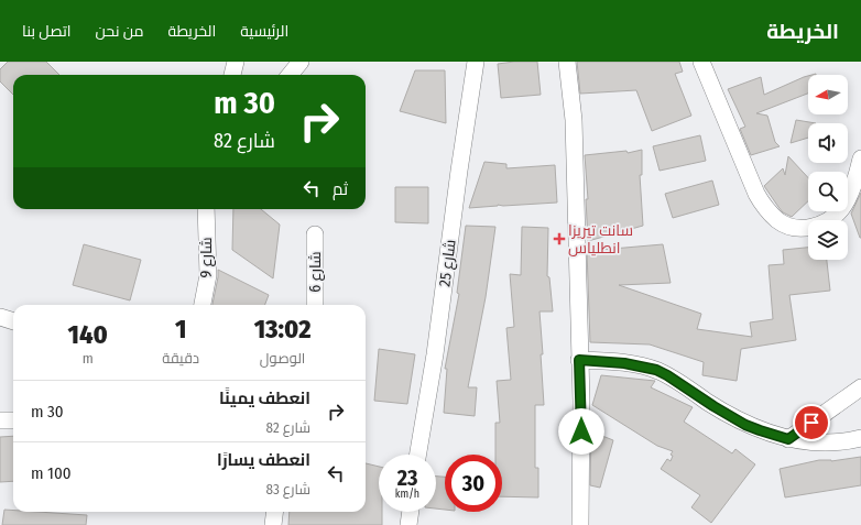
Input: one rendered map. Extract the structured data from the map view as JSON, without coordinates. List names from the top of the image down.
{
  "streets": {
    "street": ["شارع 9", "شارع 25", "شارع 6"]
  },
  "places": {
    "health": ["سانت تيريزا انطلياس"]
  },
  "north": "left",
  "page": {
    "header": "الخريطة",
    "nav": [
      "الرئيسية",
      "الخريطة",
      "من نحن",
      "اتصل بنا"
    ],
    "turn": ["30 m", "شارع 82"],
    "then": "ثم",
    "eta": [
      "13:02",
      "الوصول",
      "1",
      "دقيقة",
      "140",
      "m"
    ],
    "list": [
      {
        "name": "انعطف يمينًا",
        "note": "شارع 82",
        "value": "30 m"
      },
      {
        "name": "انعطف يسارًا",
        "note": "شارع 83",
        "value": "100 m"
      }
    ],
    "speed": "23 km/h",
    "limit": "30"
  }
}
